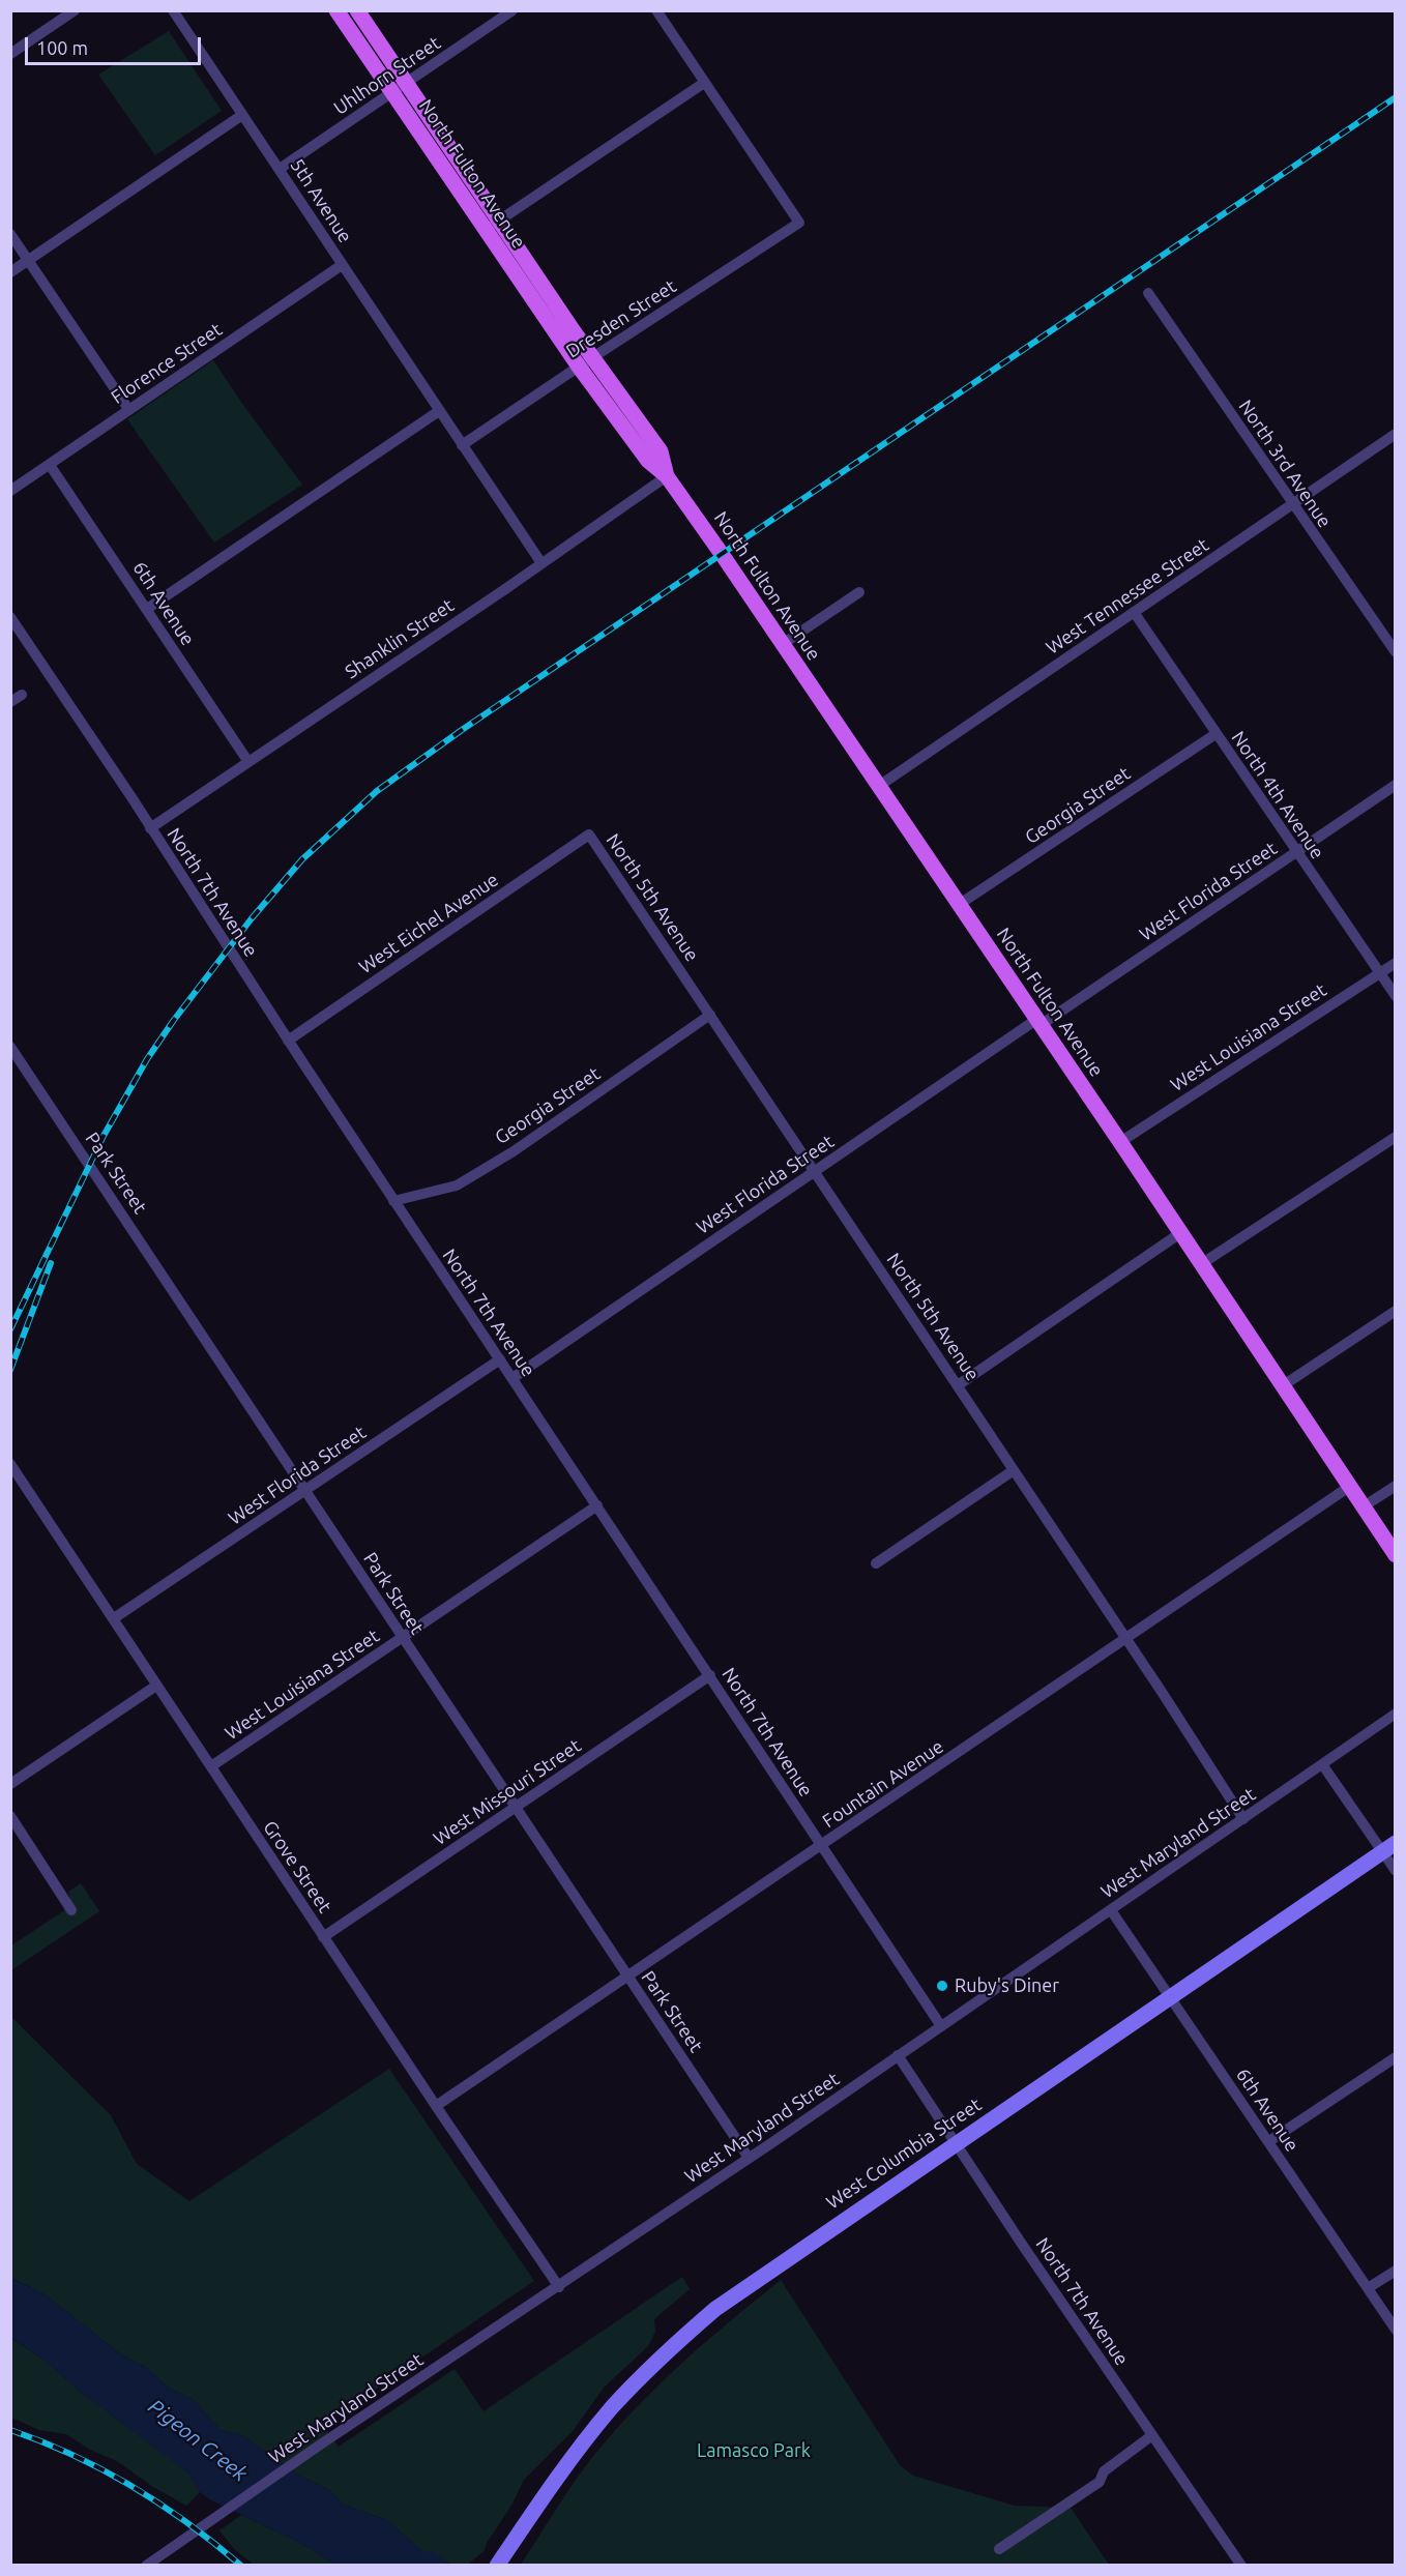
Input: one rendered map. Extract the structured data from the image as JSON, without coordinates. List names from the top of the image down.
{
  "streets": {
    "main road": ["North Fulton Avenue", "West Columbia Street"],
    "street": [
      "Uhlhorn Street",
      "5th Avenue",
      "Dresden Street",
      "Florence Street",
      "North 3rd Avenue",
      "West Tennessee Street",
      "6th Avenue",
      "Shanklin Street",
      "North 4th Avenue",
      "Georgia Street",
      "West Florida Street",
      "North 7th Avenue",
      "North 5th Avenue",
      "West Eichel Avenue",
      "West Louisiana Street",
      "Park Street",
      "Fountain Avenue",
      "West Missouri Street",
      "West Maryland Street",
      "Grove Street"
    ]
  },
  "crossings": [
    ["Uhlhorn Street", "North Fulton Avenue"],
    ["Uhlhorn Street", "5th Avenue"],
    ["North Fulton Avenue", "Dresden Street"],
    ["North Fulton Avenue", "West Tennessee Street"],
    ["North Fulton Avenue", "Shanklin Street"],
    ["North Fulton Avenue", "Georgia Street"],
    ["North Fulton Avenue", "West Florida Street"],
    ["North Fulton Avenue", "West Louisiana Street"],
    ["North Fulton Avenue", "Fountain Avenue"],
    ["5th Avenue", "Florence Street"],
    ["Florence Street", "6th Avenue"],
    ["North 3rd Avenue", "West Tennessee Street"],
    ["West Tennessee Street", "North 4th Avenue"],
    ["6th Avenue", "Shanklin Street"],
    ["6th Avenue", "West Maryland Street"],
    ["6th Avenue", "West Columbia Street"],
    ["Shanklin Street", "North 7th Avenue"],
    ["North 4th Avenue", "Georgia Street"],
    ["North 4th Avenue", "West Florida Street"],
    ["North 4th Avenue", "West Louisiana Street"],
    ["Georgia Street", "North 7th Avenue"],
    ["Georgia Street", "North 5th Avenue"],
    ["West Florida Street", "North 7th Avenue"],
    ["West Florida Street", "North 5th Avenue"],
    ["West Florida Street", "Park Street"],
    ["West Florida Street", "Grove Street"],
    ["North 7th Avenue", "West Eichel Avenue"],
    ["North 7th Avenue", "West Louisiana Street"],
    ["North 7th Avenue", "Fountain Avenue"],
    ["North 7th Avenue", "West Missouri Street"],
    ["North 7th Avenue", "West Maryland Street"],
    ["North 7th Avenue", "West Columbia Street"],
    ["North 5th Avenue", "West Eichel Avenue"],
    ["North 5th Avenue", "Fountain Avenue"],
    ["North 5th Avenue", "West Maryland Street"],
    ["West Louisiana Street", "Park Street"],
    ["West Louisiana Street", "Grove Street"],
    ["Park Street", "Fountain Avenue"],
    ["Park Street", "West Missouri Street"],
    ["Park Street", "West Maryland Street"],
    ["Fountain Avenue", "Grove Street"],
    ["West Missouri Street", "Grove Street"],
    ["West Maryland Street", "Grove Street"]
  ],
  "water": ["Pigeon Creek"],
  "parks": ["Lamasco Park"],
  "places": ["Ruby's Diner"],
  "scale_bar": "100 m"
}
